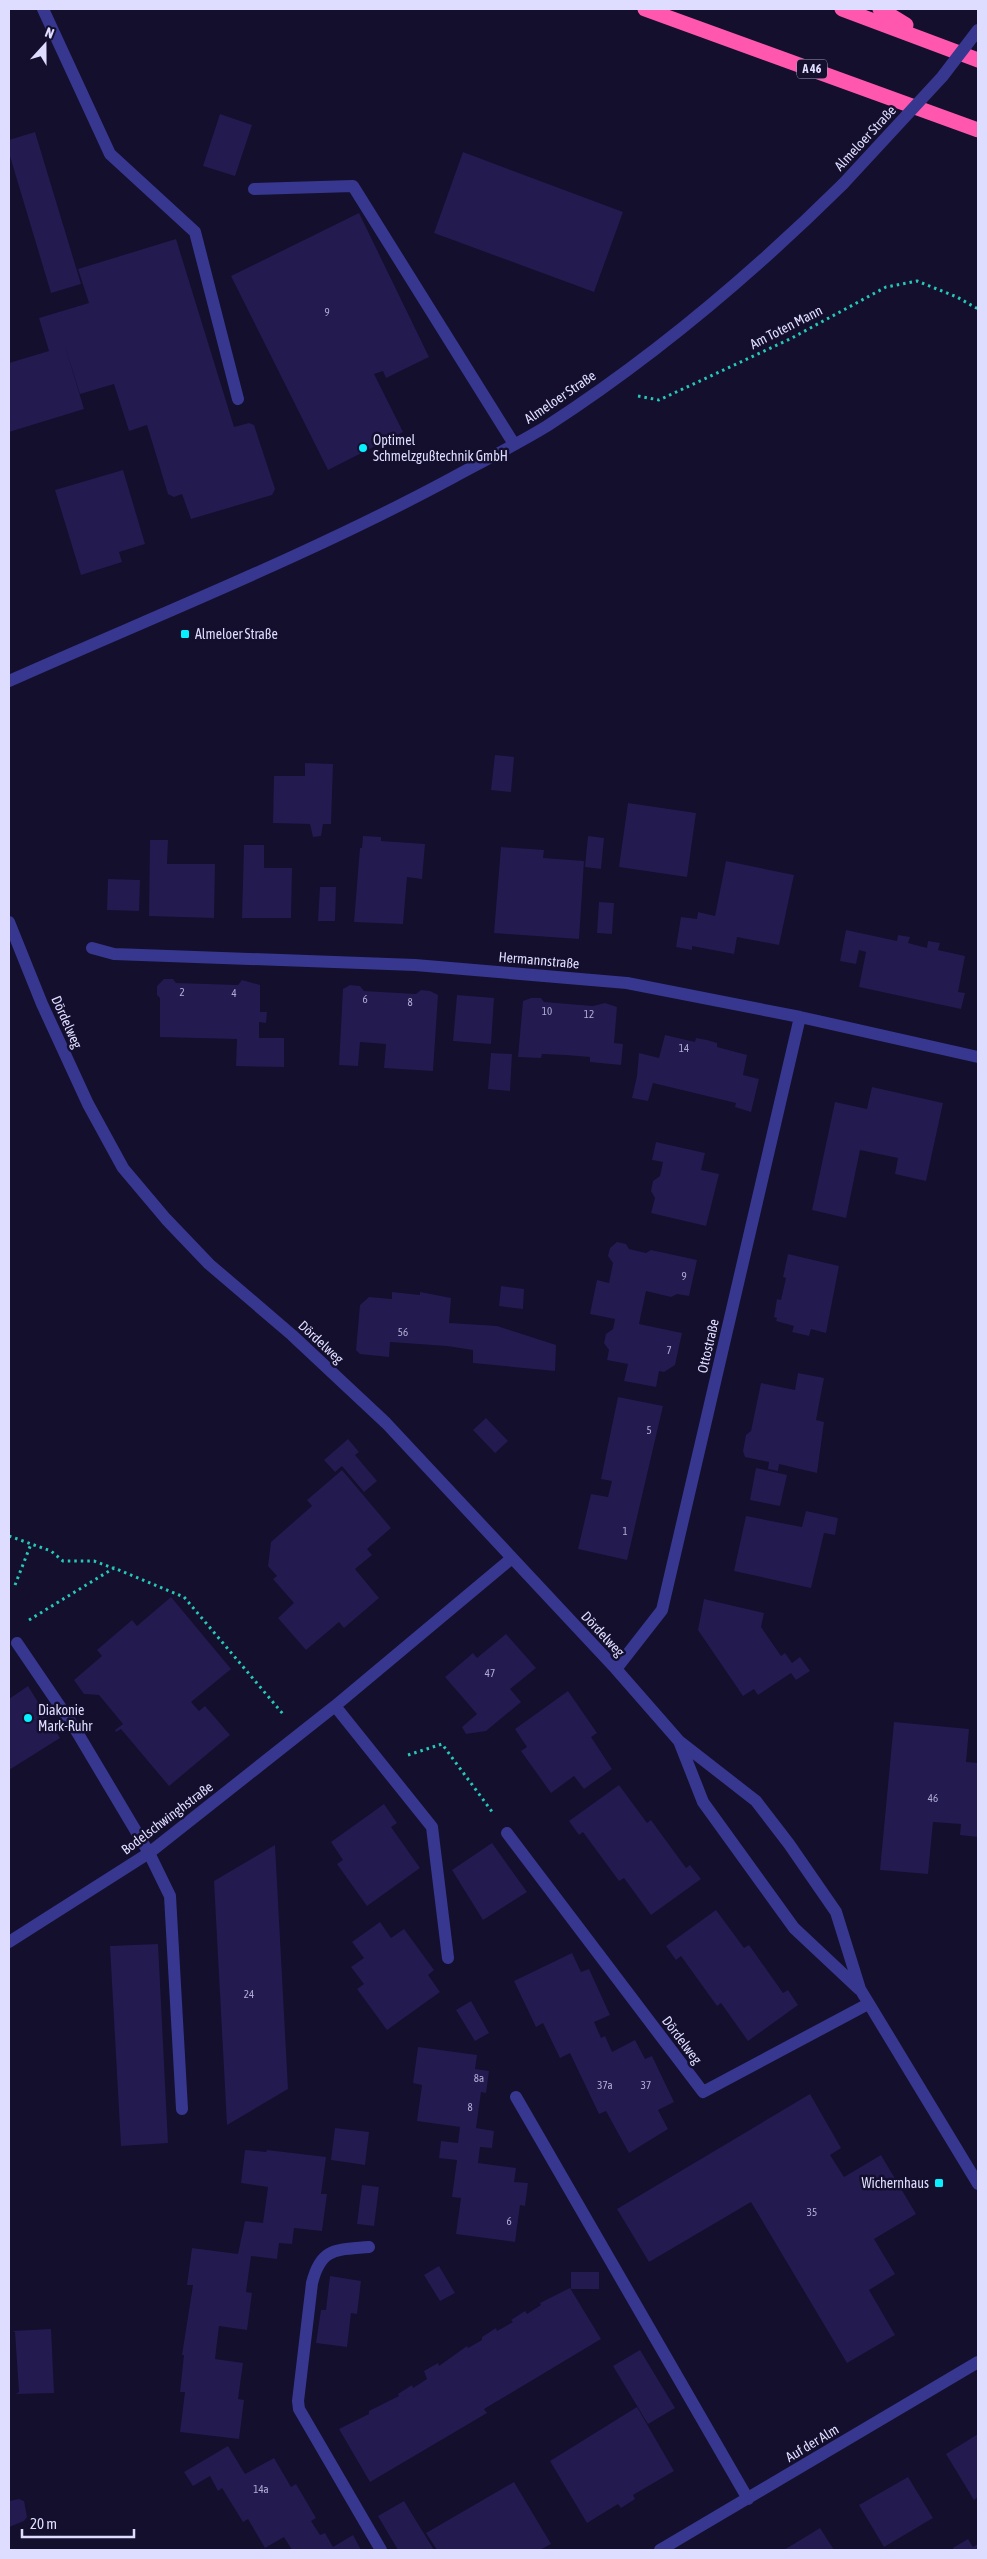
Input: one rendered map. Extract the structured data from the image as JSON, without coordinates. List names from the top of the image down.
{
  "streets": {
    "highway": ["A 46"],
    "street": [
      "Almeloer Straße",
      "Hermannstraße",
      "Dördelweg",
      "Ottostraße",
      "Bodelschwinghstraße",
      "Auf der Alm"
    ],
    "path": ["Am Toten Mann"]
  },
  "crossings": [
    ["Almeloer Straße", "Am Toten Mann"],
    ["Hermannstraße", "Ottostraße"],
    ["Dördelweg", "Ottostraße"],
    ["Dördelweg", "Bodelschwinghstraße"]
  ],
  "places": {
    "other": ["Optimel Schmelzgußtechnik GmbH", "Diakonie Mark-Ruhr"],
    "transit": ["Almeloer Straße", "Wichernhaus"]
  },
  "house_numbers": [
    "9",
    "2",
    "4",
    "6",
    "8",
    "10",
    "12",
    "14",
    "9",
    "56",
    "7",
    "5",
    "1",
    "47",
    "46",
    "24",
    "8a",
    "37a",
    "37",
    "8",
    "35",
    "6",
    "14a"
  ],
  "scale_bar": "20 m",
  "north": "top"
}
